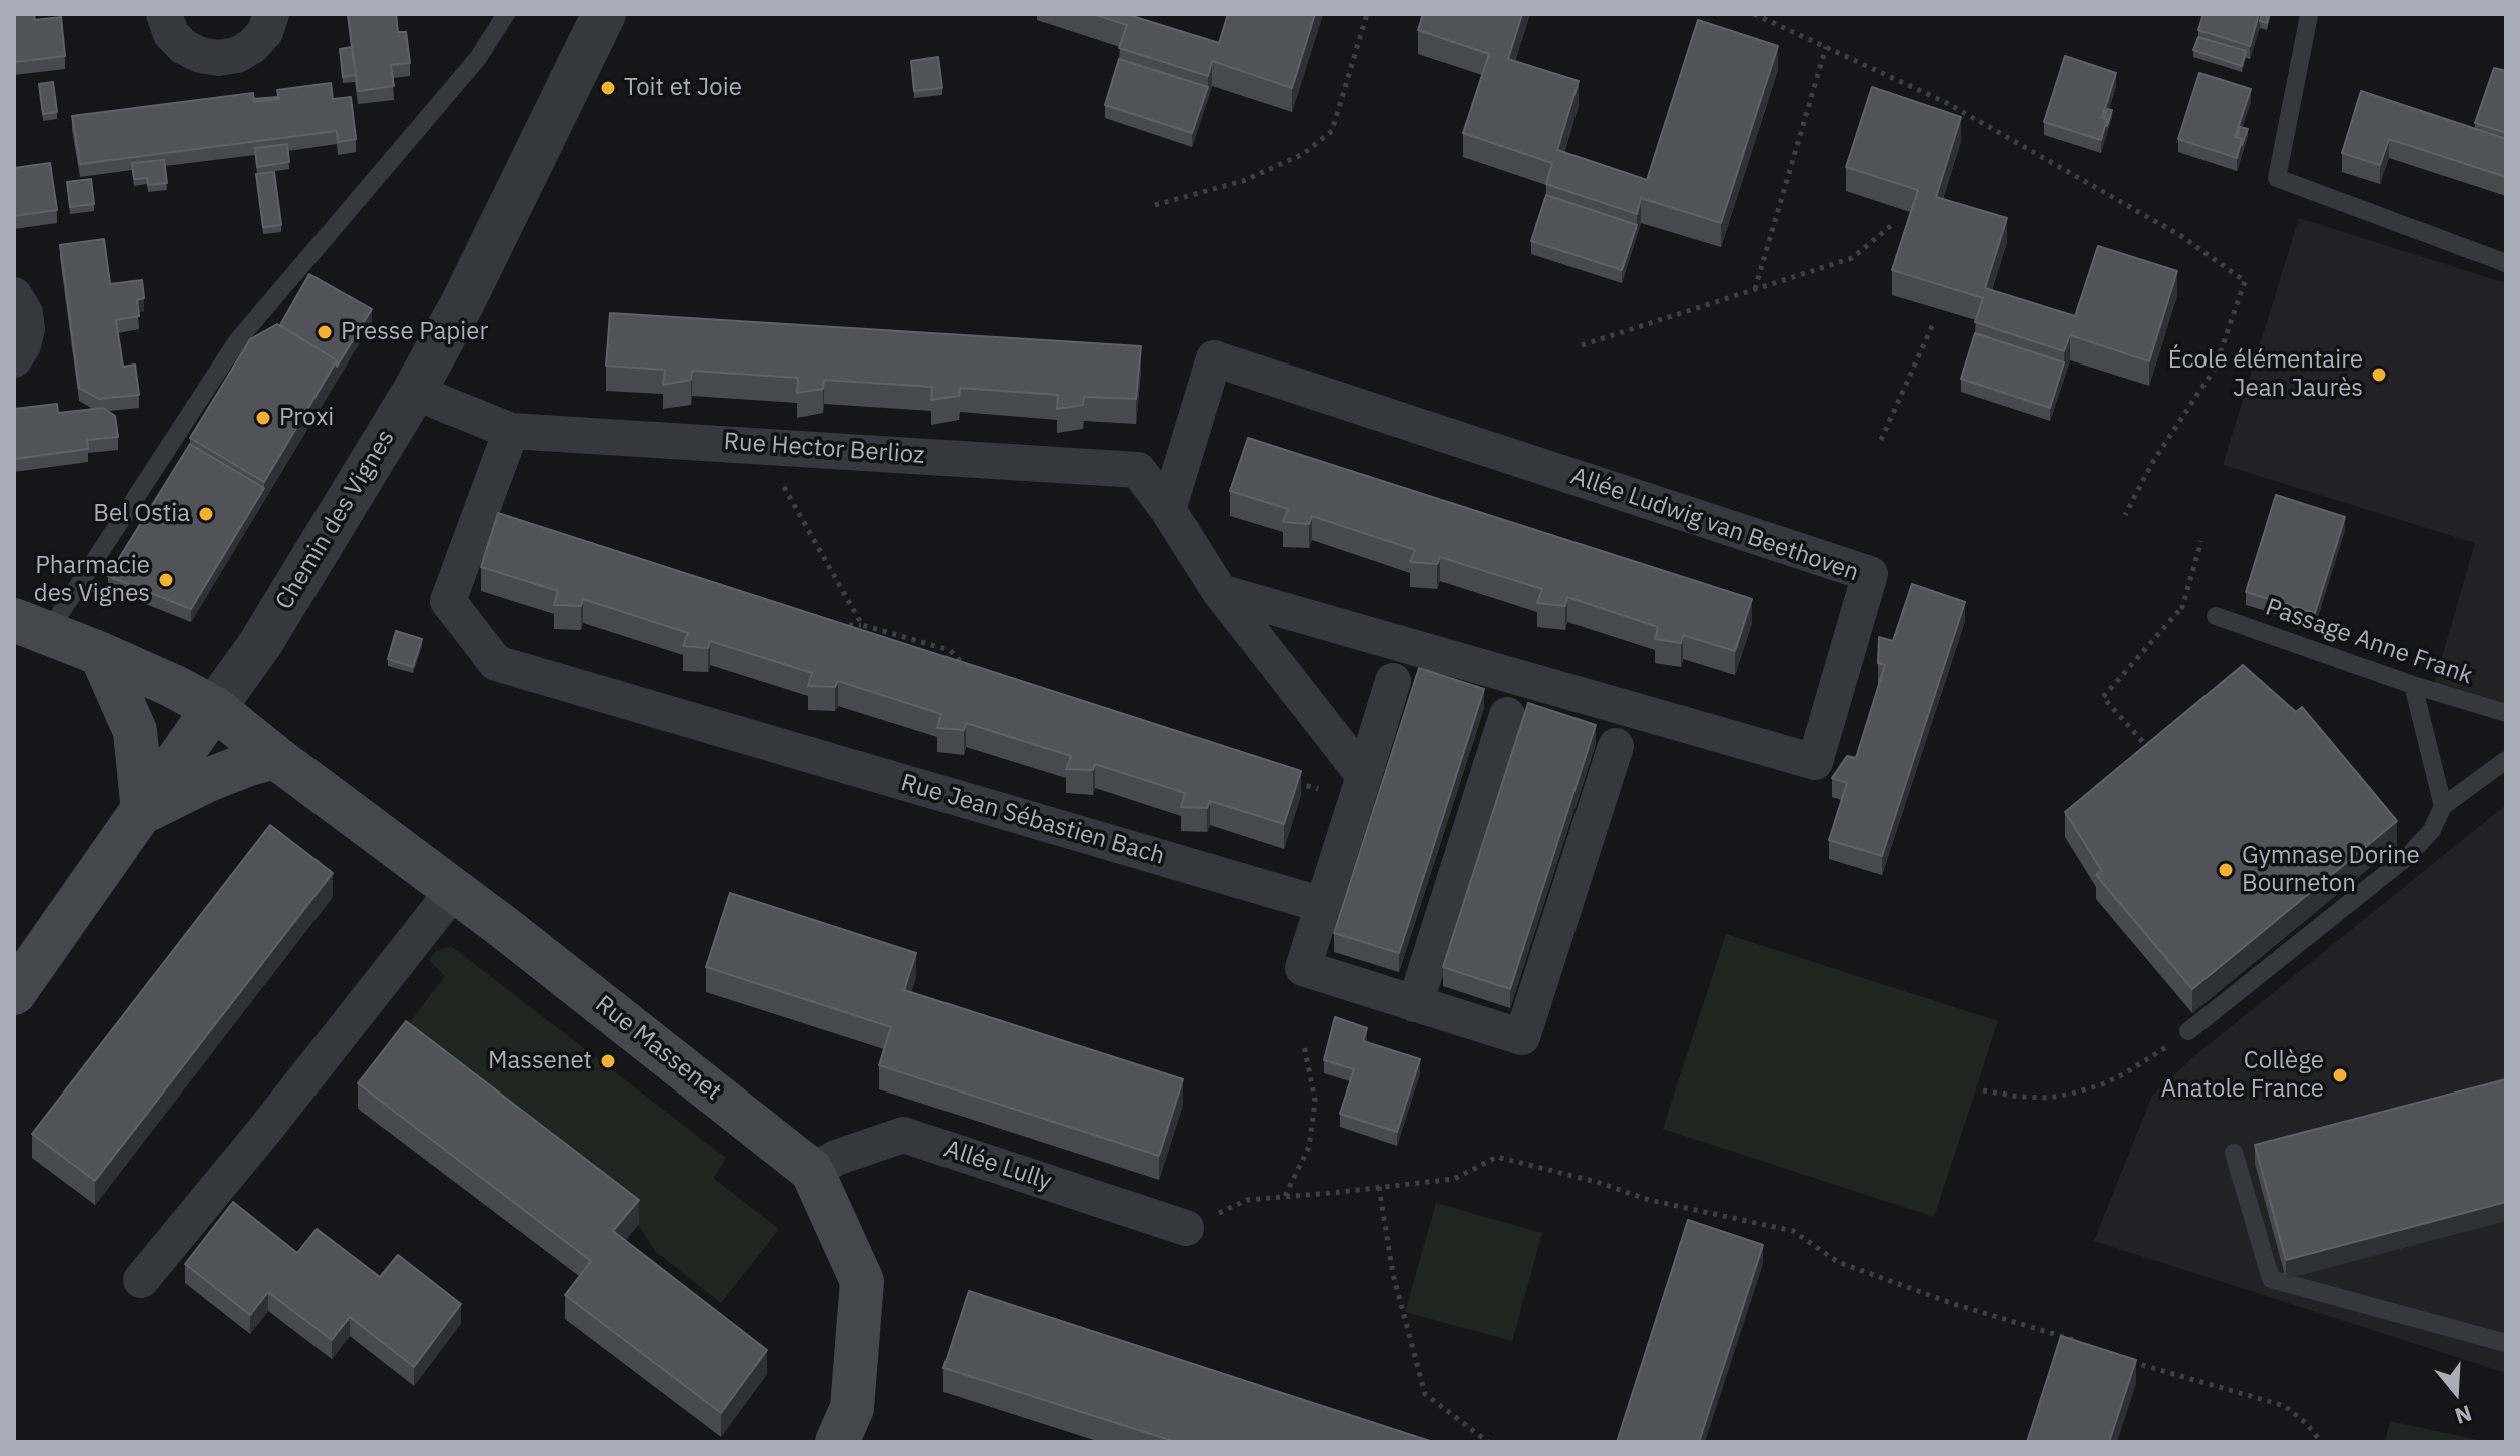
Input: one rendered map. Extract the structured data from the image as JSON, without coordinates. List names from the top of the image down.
{
  "streets": {
    "main road": ["Chemin des Vignes", "Rue Massenet"],
    "street": [
      "Rue Hector Berlioz",
      "Allée Ludwig van Beethoven",
      "Rue Jean Sébastien Bach",
      "Allée Lully"
    ],
    "lane": ["Passage Anne Frank"]
  },
  "crossings": [
    ["Rue Hector Berlioz", "Chemin des Vignes"],
    ["Rue Hector Berlioz", "Allée Ludwig van Beethoven"],
    ["Rue Hector Berlioz", "Rue Jean Sébastien Bach"],
    ["Chemin des Vignes", "Rue Massenet"],
    ["Rue Massenet", "Allée Lully"]
  ],
  "places": [
    "Toit et Joie",
    "Presse Papier",
    "École élémentaire Jean Jaurès",
    "Proxi",
    "Bel Ostia",
    "Pharmacie des Vignes",
    "Gymnase Dorine Bourneton",
    "Massenet",
    "Collège Anatole France"
  ],
  "north": "bottom"
}
